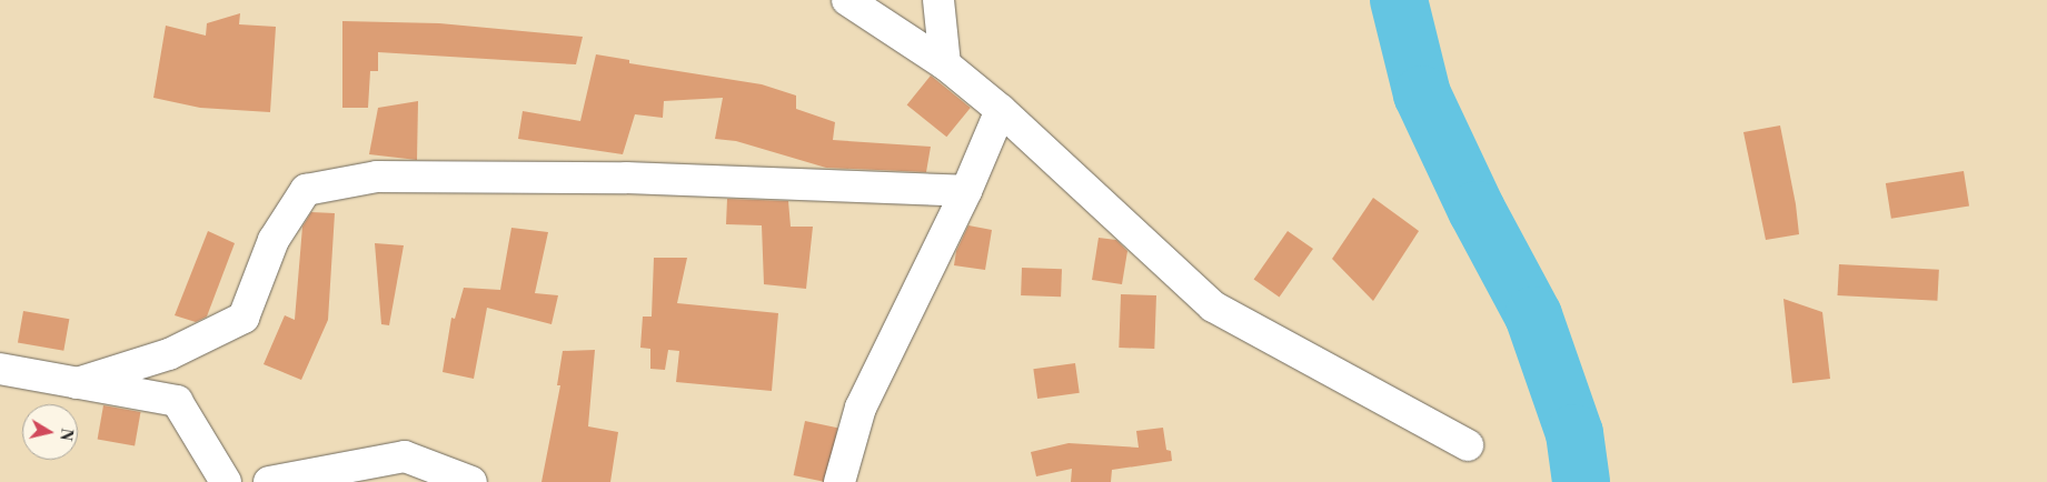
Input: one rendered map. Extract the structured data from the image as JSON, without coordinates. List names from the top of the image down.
{
  "north": "right"
}
